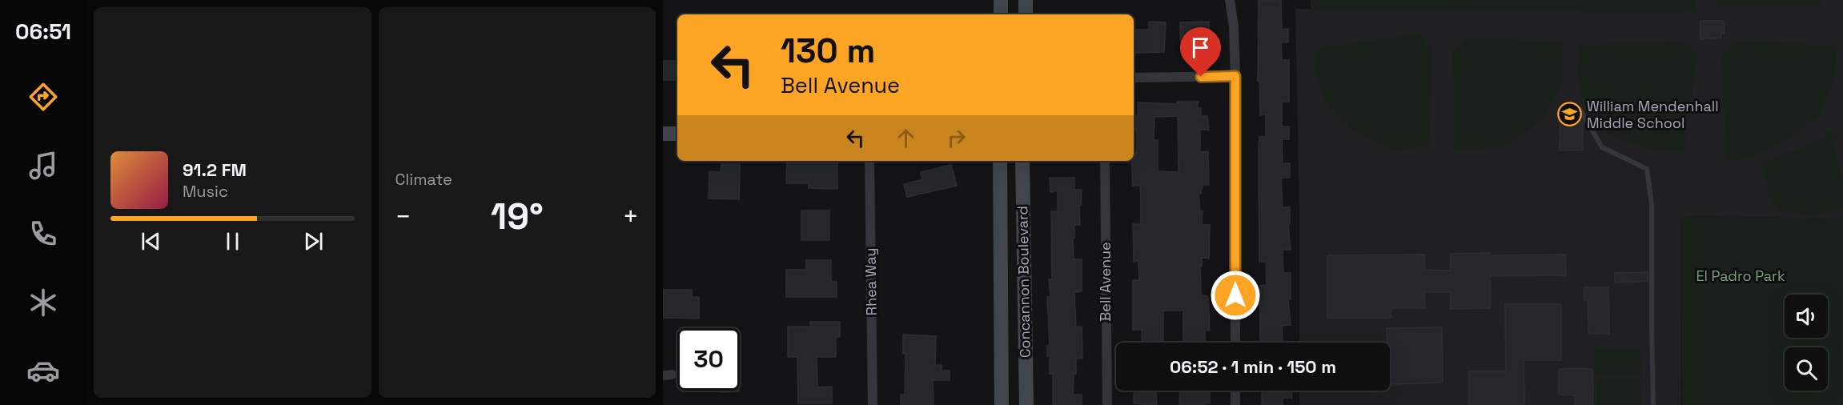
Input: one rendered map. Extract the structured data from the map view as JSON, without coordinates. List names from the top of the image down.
{
  "streets": {
    "main road": ["Concannon Boulevard"],
    "street": ["Rhea Way", "Bell Avenue"]
  },
  "parks": ["El Padro Park"],
  "places": {
    "school or university": ["William Mendenhall Middle School"]
  },
  "page": {
    "tabs": "06:51",
    "tile": "Climate",
    "turn": ["130 m", "Bell Avenue"],
    "song": ["91.2 FM", "Music"],
    "heat": ["−", "19°", "+"],
    "limit": "30",
    "trip": "06:52 · 1 min · 150 m"
  }
}
